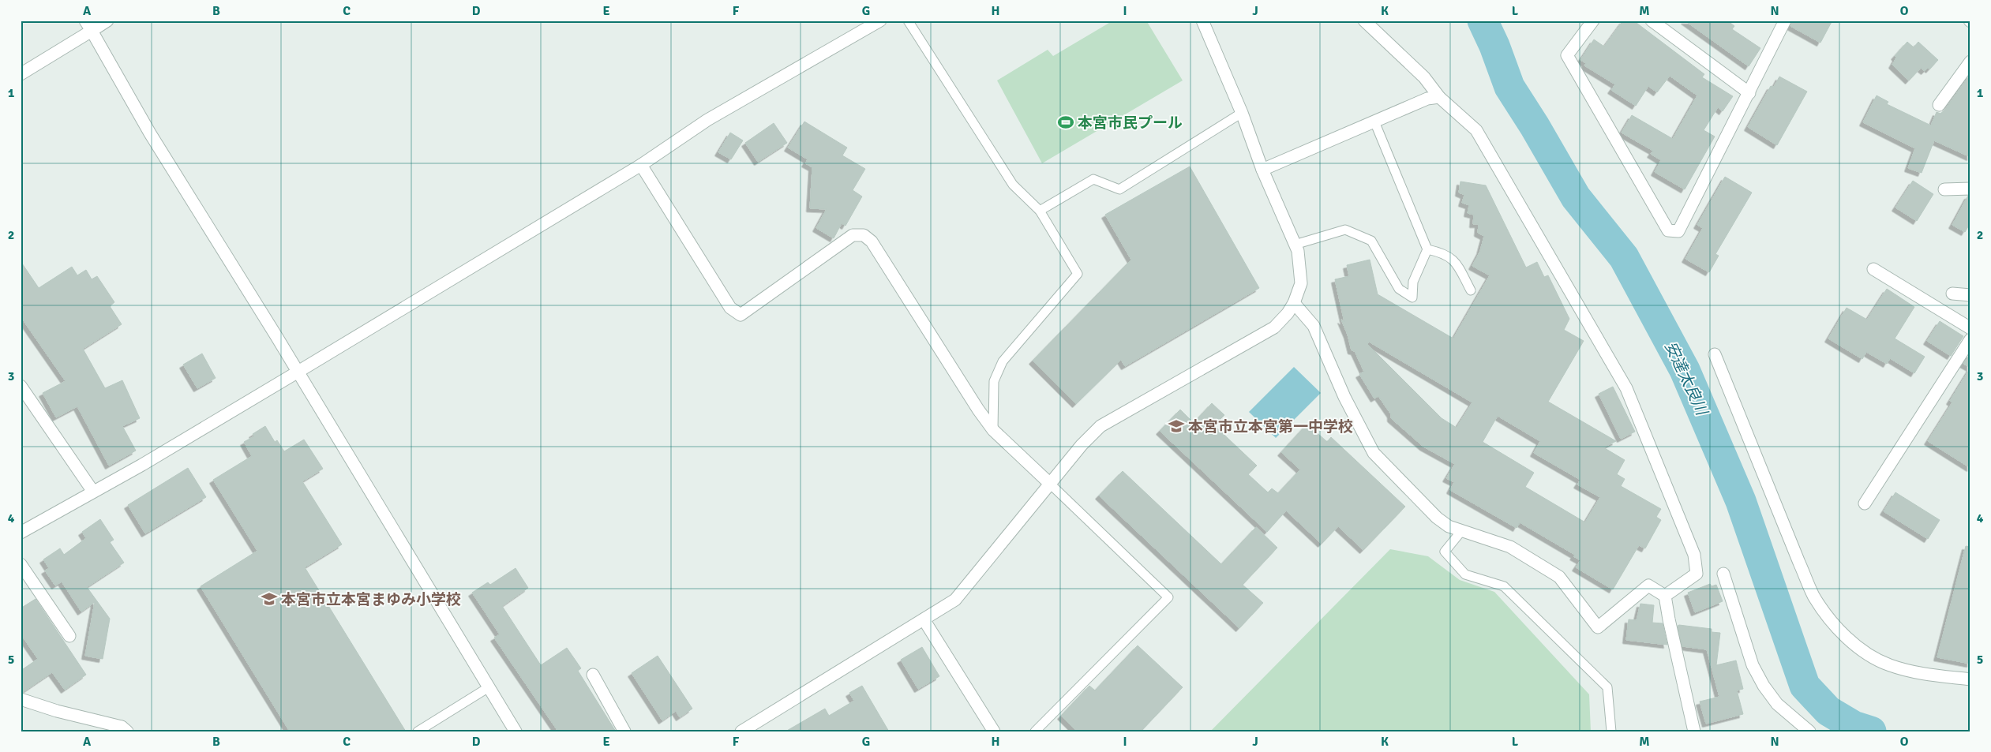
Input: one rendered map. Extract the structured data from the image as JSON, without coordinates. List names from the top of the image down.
{
  "water": ["安達太良川"],
  "places": {
    "sports": ["本宮市民プール"],
    "school or university": ["本宮市立本宮第一中学校", "本宮市立本宮まゆみ小学校"]
  },
  "grid": {
    "columns": [
      "A",
      "B",
      "C",
      "D",
      "E",
      "F",
      "G",
      "H",
      "I",
      "J",
      "K",
      "L",
      "M",
      "N",
      "O"
    ],
    "rows": [
      "1",
      "2",
      "3",
      "4",
      "5"
    ]
  }
}
